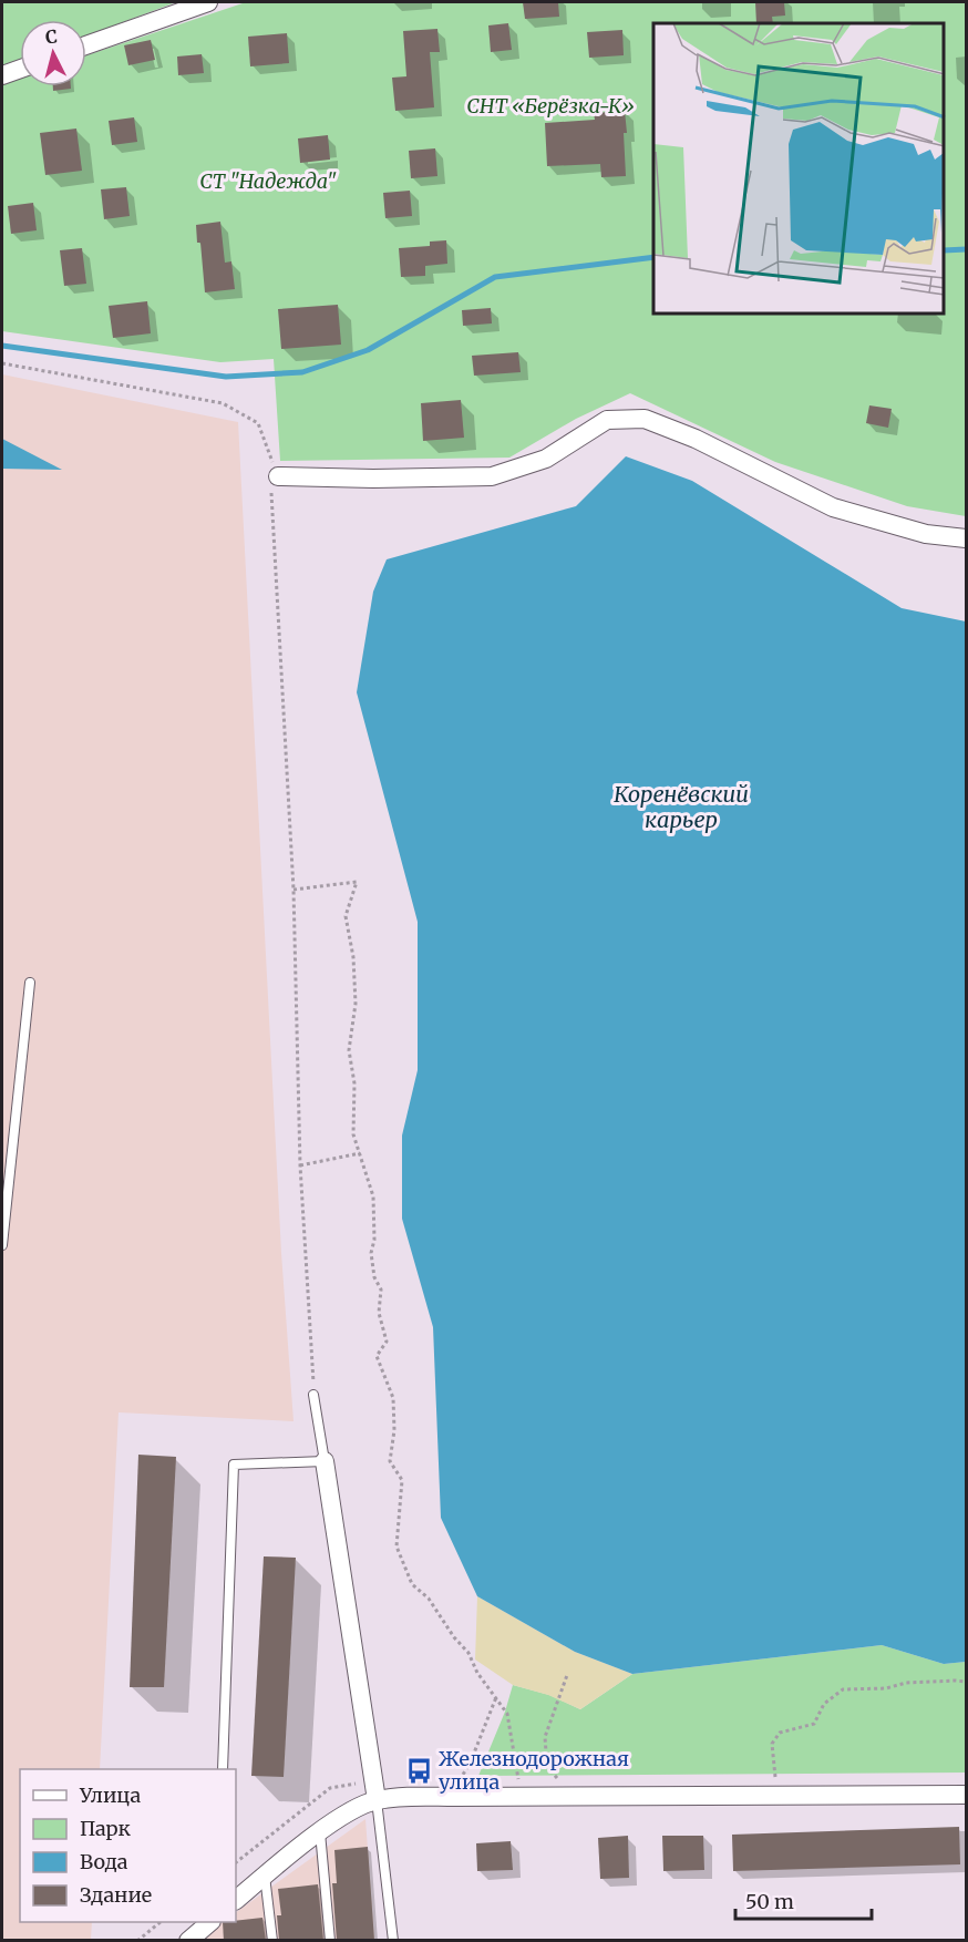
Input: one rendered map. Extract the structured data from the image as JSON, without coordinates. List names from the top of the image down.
{
  "water": ["Коренёвский карьер"],
  "parks": ["СНТ «Берёзка-К»", "СТ \"Надежда\""],
  "places": {
    "bus stop": ["Железнодорожная улица"]
  },
  "legend": [
    "Улица",
    "Парк",
    "Вода",
    "Здание"
  ],
  "scale_bar": "50 m",
  "north": "top"
}
